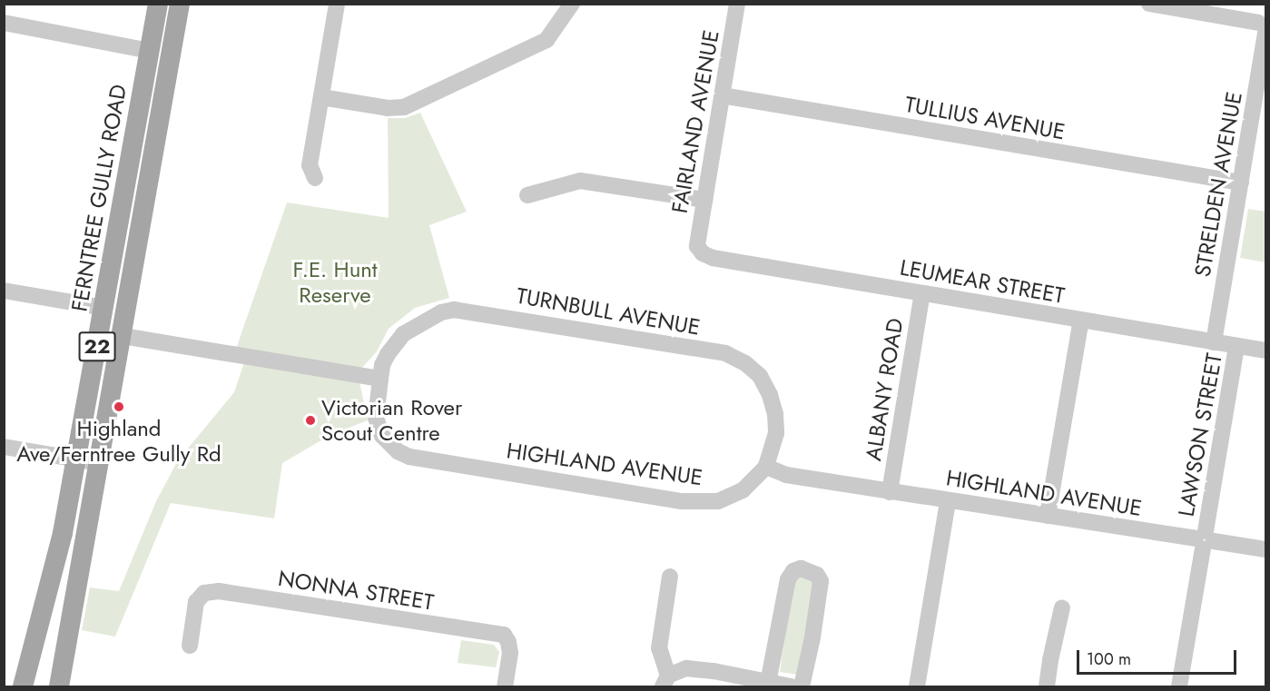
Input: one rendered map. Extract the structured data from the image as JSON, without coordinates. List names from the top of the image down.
{
  "streets": {
    "main road": ["FERNTREE GULLY ROAD", "22"],
    "street": [
      "TULLIUS AVENUE",
      "FAIRLAND AVENUE",
      "STRELDEN AVENUE",
      "LEUMEAR STREET",
      "TURNBULL AVENUE",
      "ALBANY ROAD",
      "LAWSON STREET",
      "HIGHLAND AVENUE",
      "NONNA STREET"
    ]
  },
  "crossings": [
    ["TULLIUS AVENUE", "FAIRLAND AVENUE"],
    ["TULLIUS AVENUE", "STRELDEN AVENUE"],
    ["FAIRLAND AVENUE", "LEUMEAR STREET"],
    ["STRELDEN AVENUE", "LEUMEAR STREET"],
    ["LEUMEAR STREET", "ALBANY ROAD"],
    ["LEUMEAR STREET", "LAWSON STREET"],
    ["TURNBULL AVENUE", "HIGHLAND AVENUE"],
    ["ALBANY ROAD", "HIGHLAND AVENUE"],
    ["LAWSON STREET", "HIGHLAND AVENUE"]
  ],
  "parks": ["F.E. Hunt Reserve"],
  "places": ["Highland Ave/Ferntree Gully Rd", "Victorian Rover Scout Centre"],
  "scale_bar": "100 m"
}
